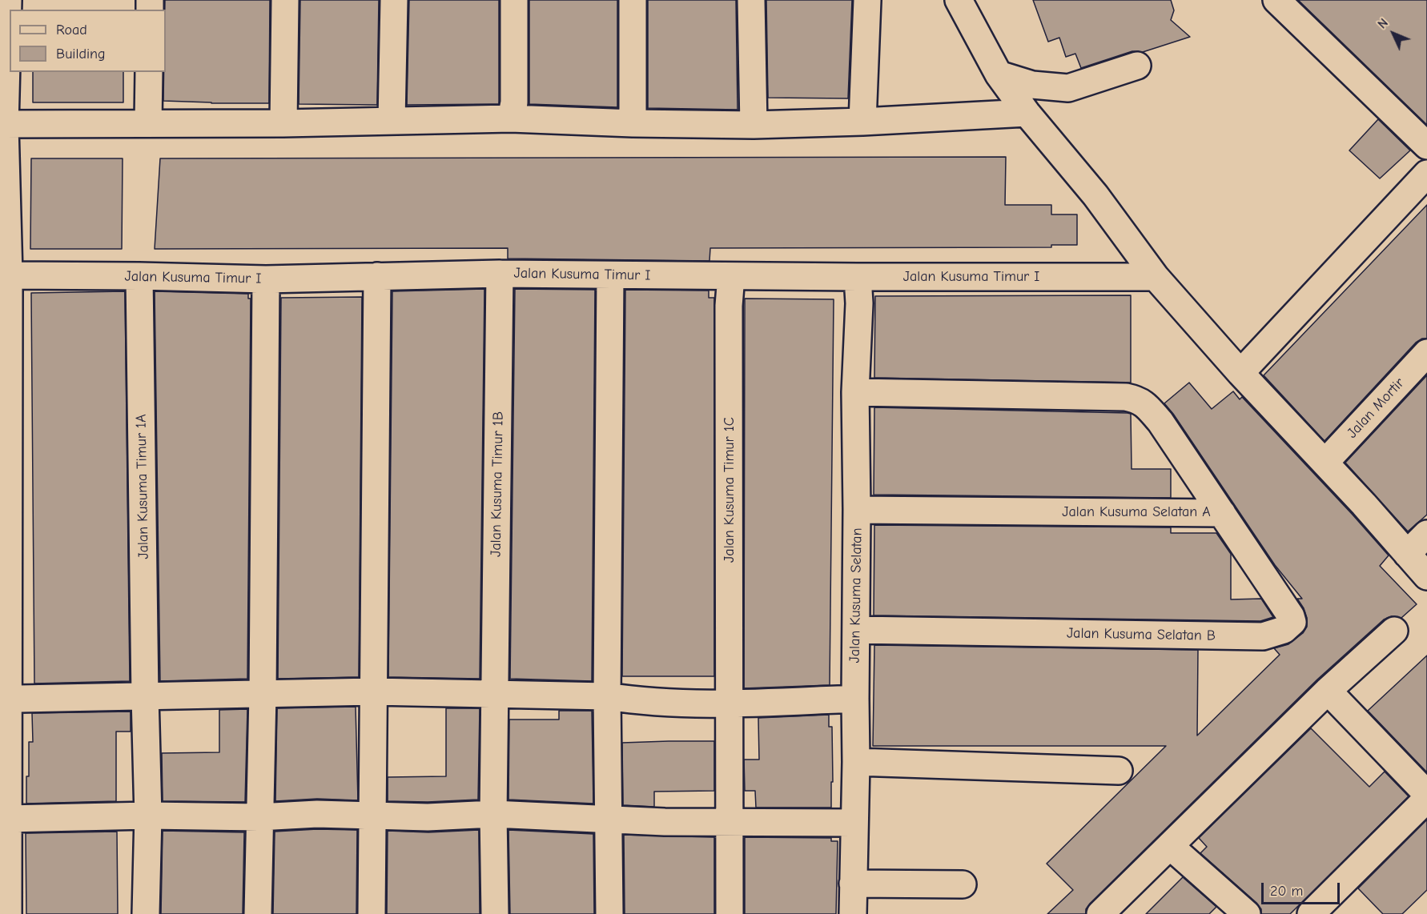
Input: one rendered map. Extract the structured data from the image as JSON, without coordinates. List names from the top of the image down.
{
  "streets": {
    "street": [
      "Jalan Kusuma Timur I",
      "Jalan Mortir",
      "Jalan Kusuma Timur 1B",
      "Jalan Kusuma Timur 1A",
      "Jalan Kusuma Timur 1C",
      "Jalan Kusuma Selatan A",
      "Jalan Kusuma Selatan",
      "Jalan Kusuma Selatan B"
    ]
  },
  "crossings": [
    ["Jalan Kusuma Timur I", "Jalan Kusuma Timur 1B"],
    ["Jalan Kusuma Timur I", "Jalan Kusuma Timur 1A"],
    ["Jalan Kusuma Timur I", "Jalan Kusuma Timur 1C"],
    ["Jalan Kusuma Timur I", "Jalan Kusuma Selatan"],
    ["Jalan Kusuma Selatan A", "Jalan Kusuma Selatan"],
    ["Jalan Kusuma Selatan A", "Jalan Kusuma Selatan B"],
    ["Jalan Kusuma Selatan", "Jalan Kusuma Selatan B"]
  ],
  "legend": ["Road", "Building"],
  "scale_bar": "20 m",
  "north": "top left"
}
